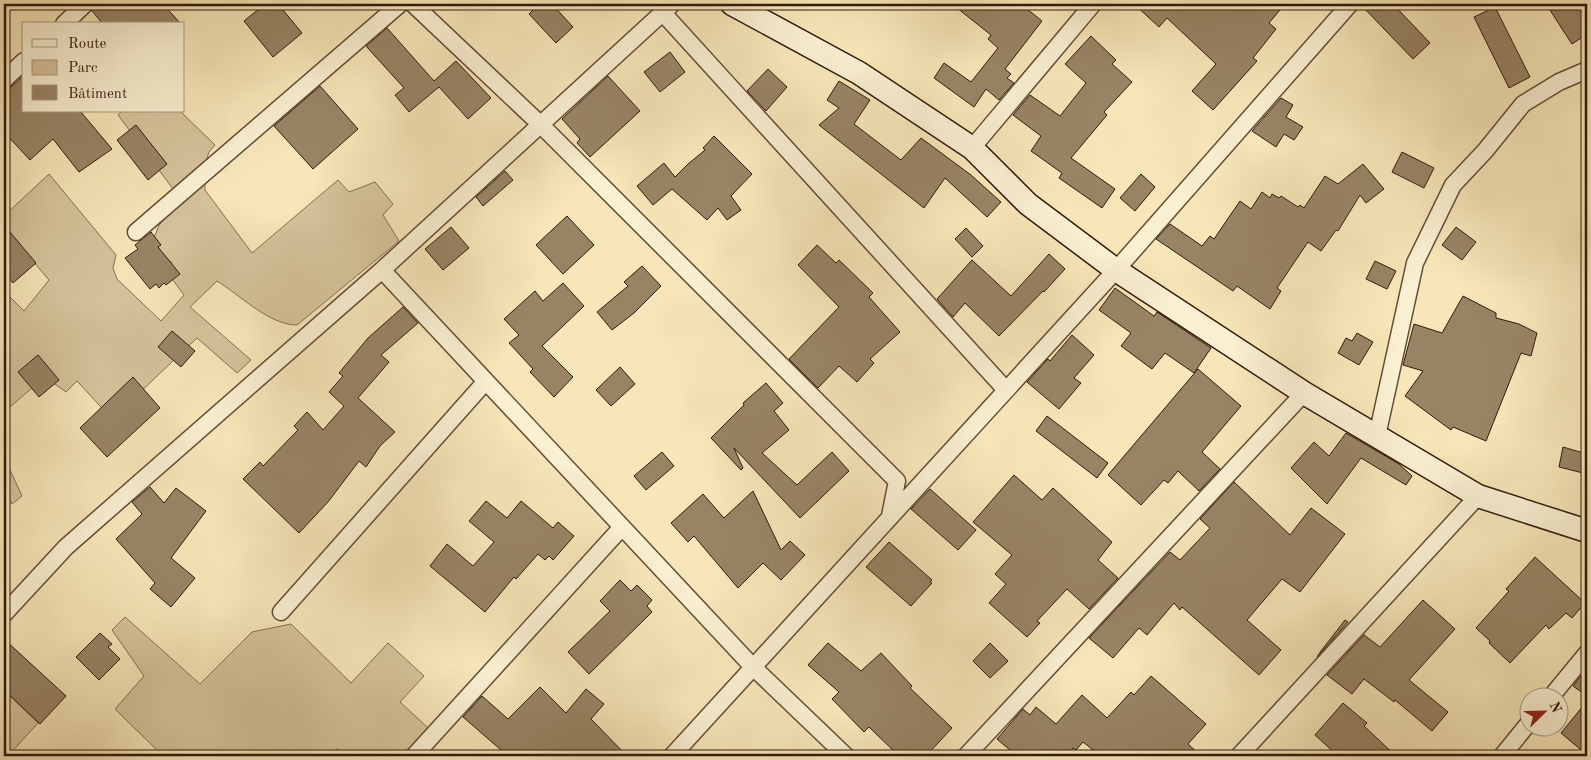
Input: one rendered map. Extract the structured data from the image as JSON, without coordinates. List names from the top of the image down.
{
  "legend": ["Route", "Parc", "Bâtiment"],
  "north": "top right"
}
